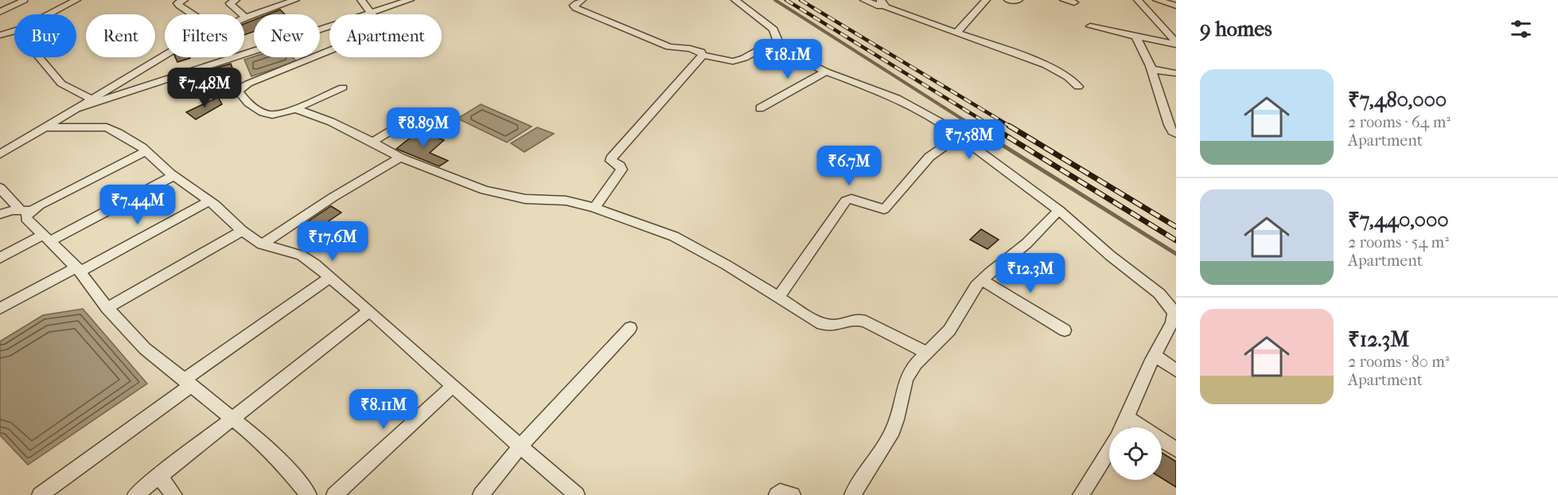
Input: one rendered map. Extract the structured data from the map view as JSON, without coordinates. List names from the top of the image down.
{
  "page": {
    "heading": "9 homes",
    "chip": [
      "Buy",
      "Rent",
      "Filters",
      "New",
      "Apartment"
    ],
    "price": [
      "₹18.1M",
      "₹7.48M",
      "₹8.89M",
      "₹7.58M",
      "₹6.7M",
      "₹7.44M",
      "₹17.6M",
      "₹12.3M",
      "₹8.11M"
    ],
    "list": [
      {
        "name": "₹7,480,000",
        "note": "2 rooms · 64 m² · Apartment"
      },
      {
        "name": "₹7,440,000",
        "note": "2 rooms · 54 m² · Apartment"
      },
      {
        "name": "₹12.3M",
        "note": "2 rooms · 80 m² · Apartment"
      }
    ]
  }
}
